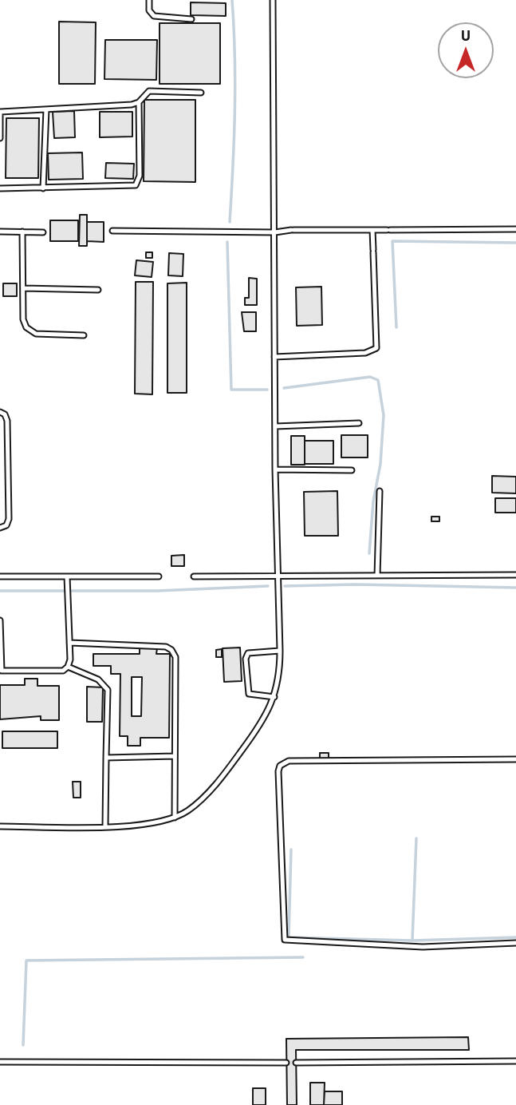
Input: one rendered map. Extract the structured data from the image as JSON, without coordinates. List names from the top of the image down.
{
  "north": "top"
}
